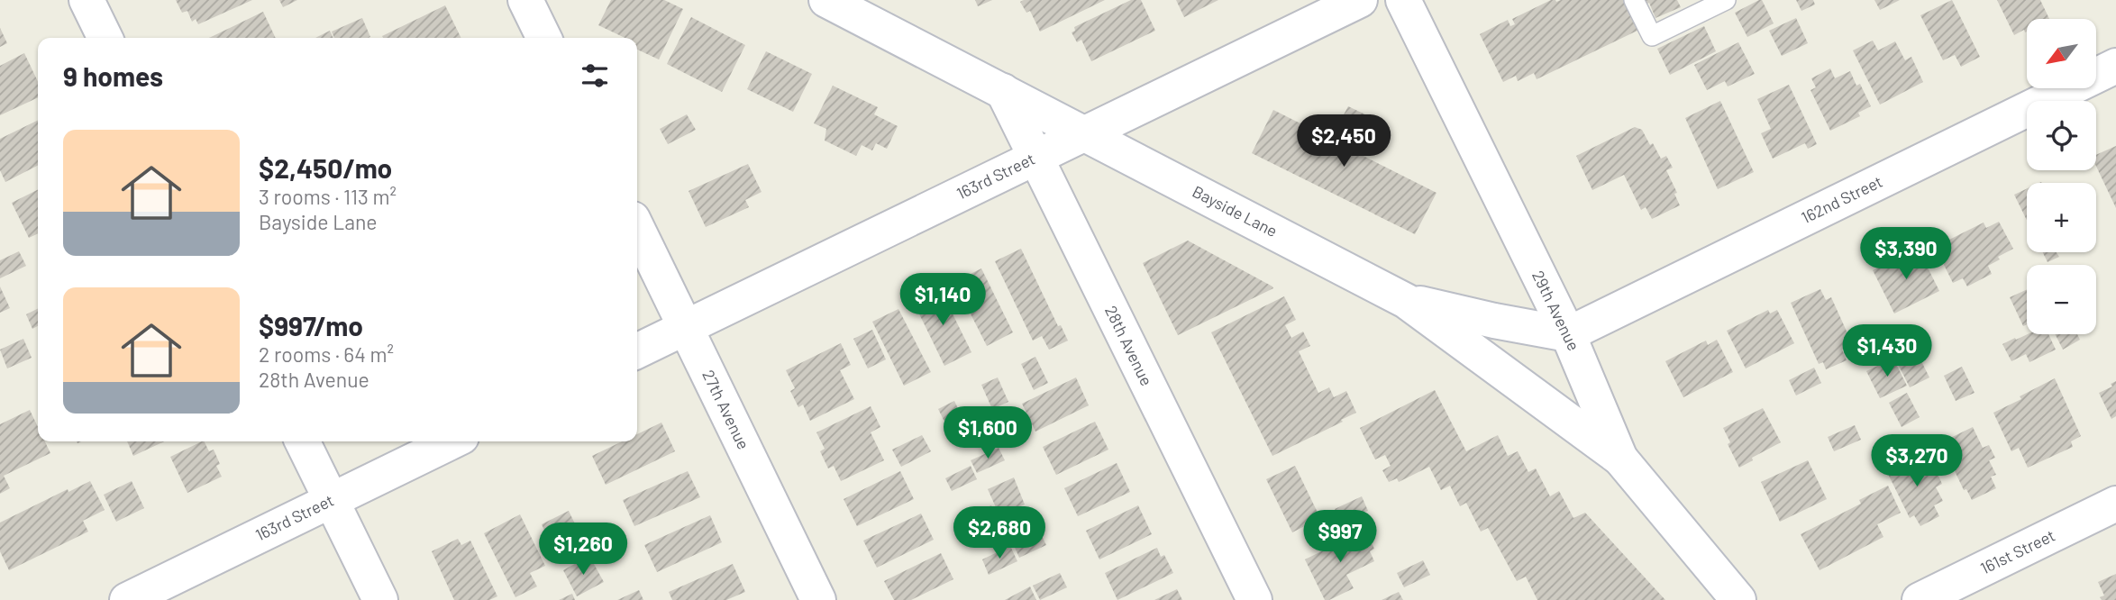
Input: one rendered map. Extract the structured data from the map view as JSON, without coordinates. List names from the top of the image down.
{
  "streets": {
    "street": [
      "163rd Street",
      "162nd Street",
      "Bayside Lane",
      "29th Avenue",
      "28th Avenue",
      "27th Avenue",
      "161st Street"
    ]
  },
  "crossings": [
    ["163rd Street", "Bayside Lane"],
    ["163rd Street", "28th Avenue"],
    ["163rd Street", "27th Avenue"],
    ["162nd Street", "29th Avenue"],
    ["Bayside Lane", "29th Avenue"],
    ["Bayside Lane", "28th Avenue"]
  ],
  "north": "bottom left",
  "page": {
    "map_buttons": ["+", "−"],
    "heading": "9 homes",
    "list": [
      {
        "name": "$2,450/mo",
        "note": "3 rooms · 113 m² · Bayside Lane"
      },
      {
        "name": "$997/mo",
        "note": "2 rooms · 64 m² · 28th Avenue"
      }
    ],
    "price": [
      "$2,450",
      "$3,390",
      "$1,140",
      "$1,430",
      "$1,600",
      "$3,270",
      "$2,680",
      "$997",
      "$1,260"
    ]
  }
}
